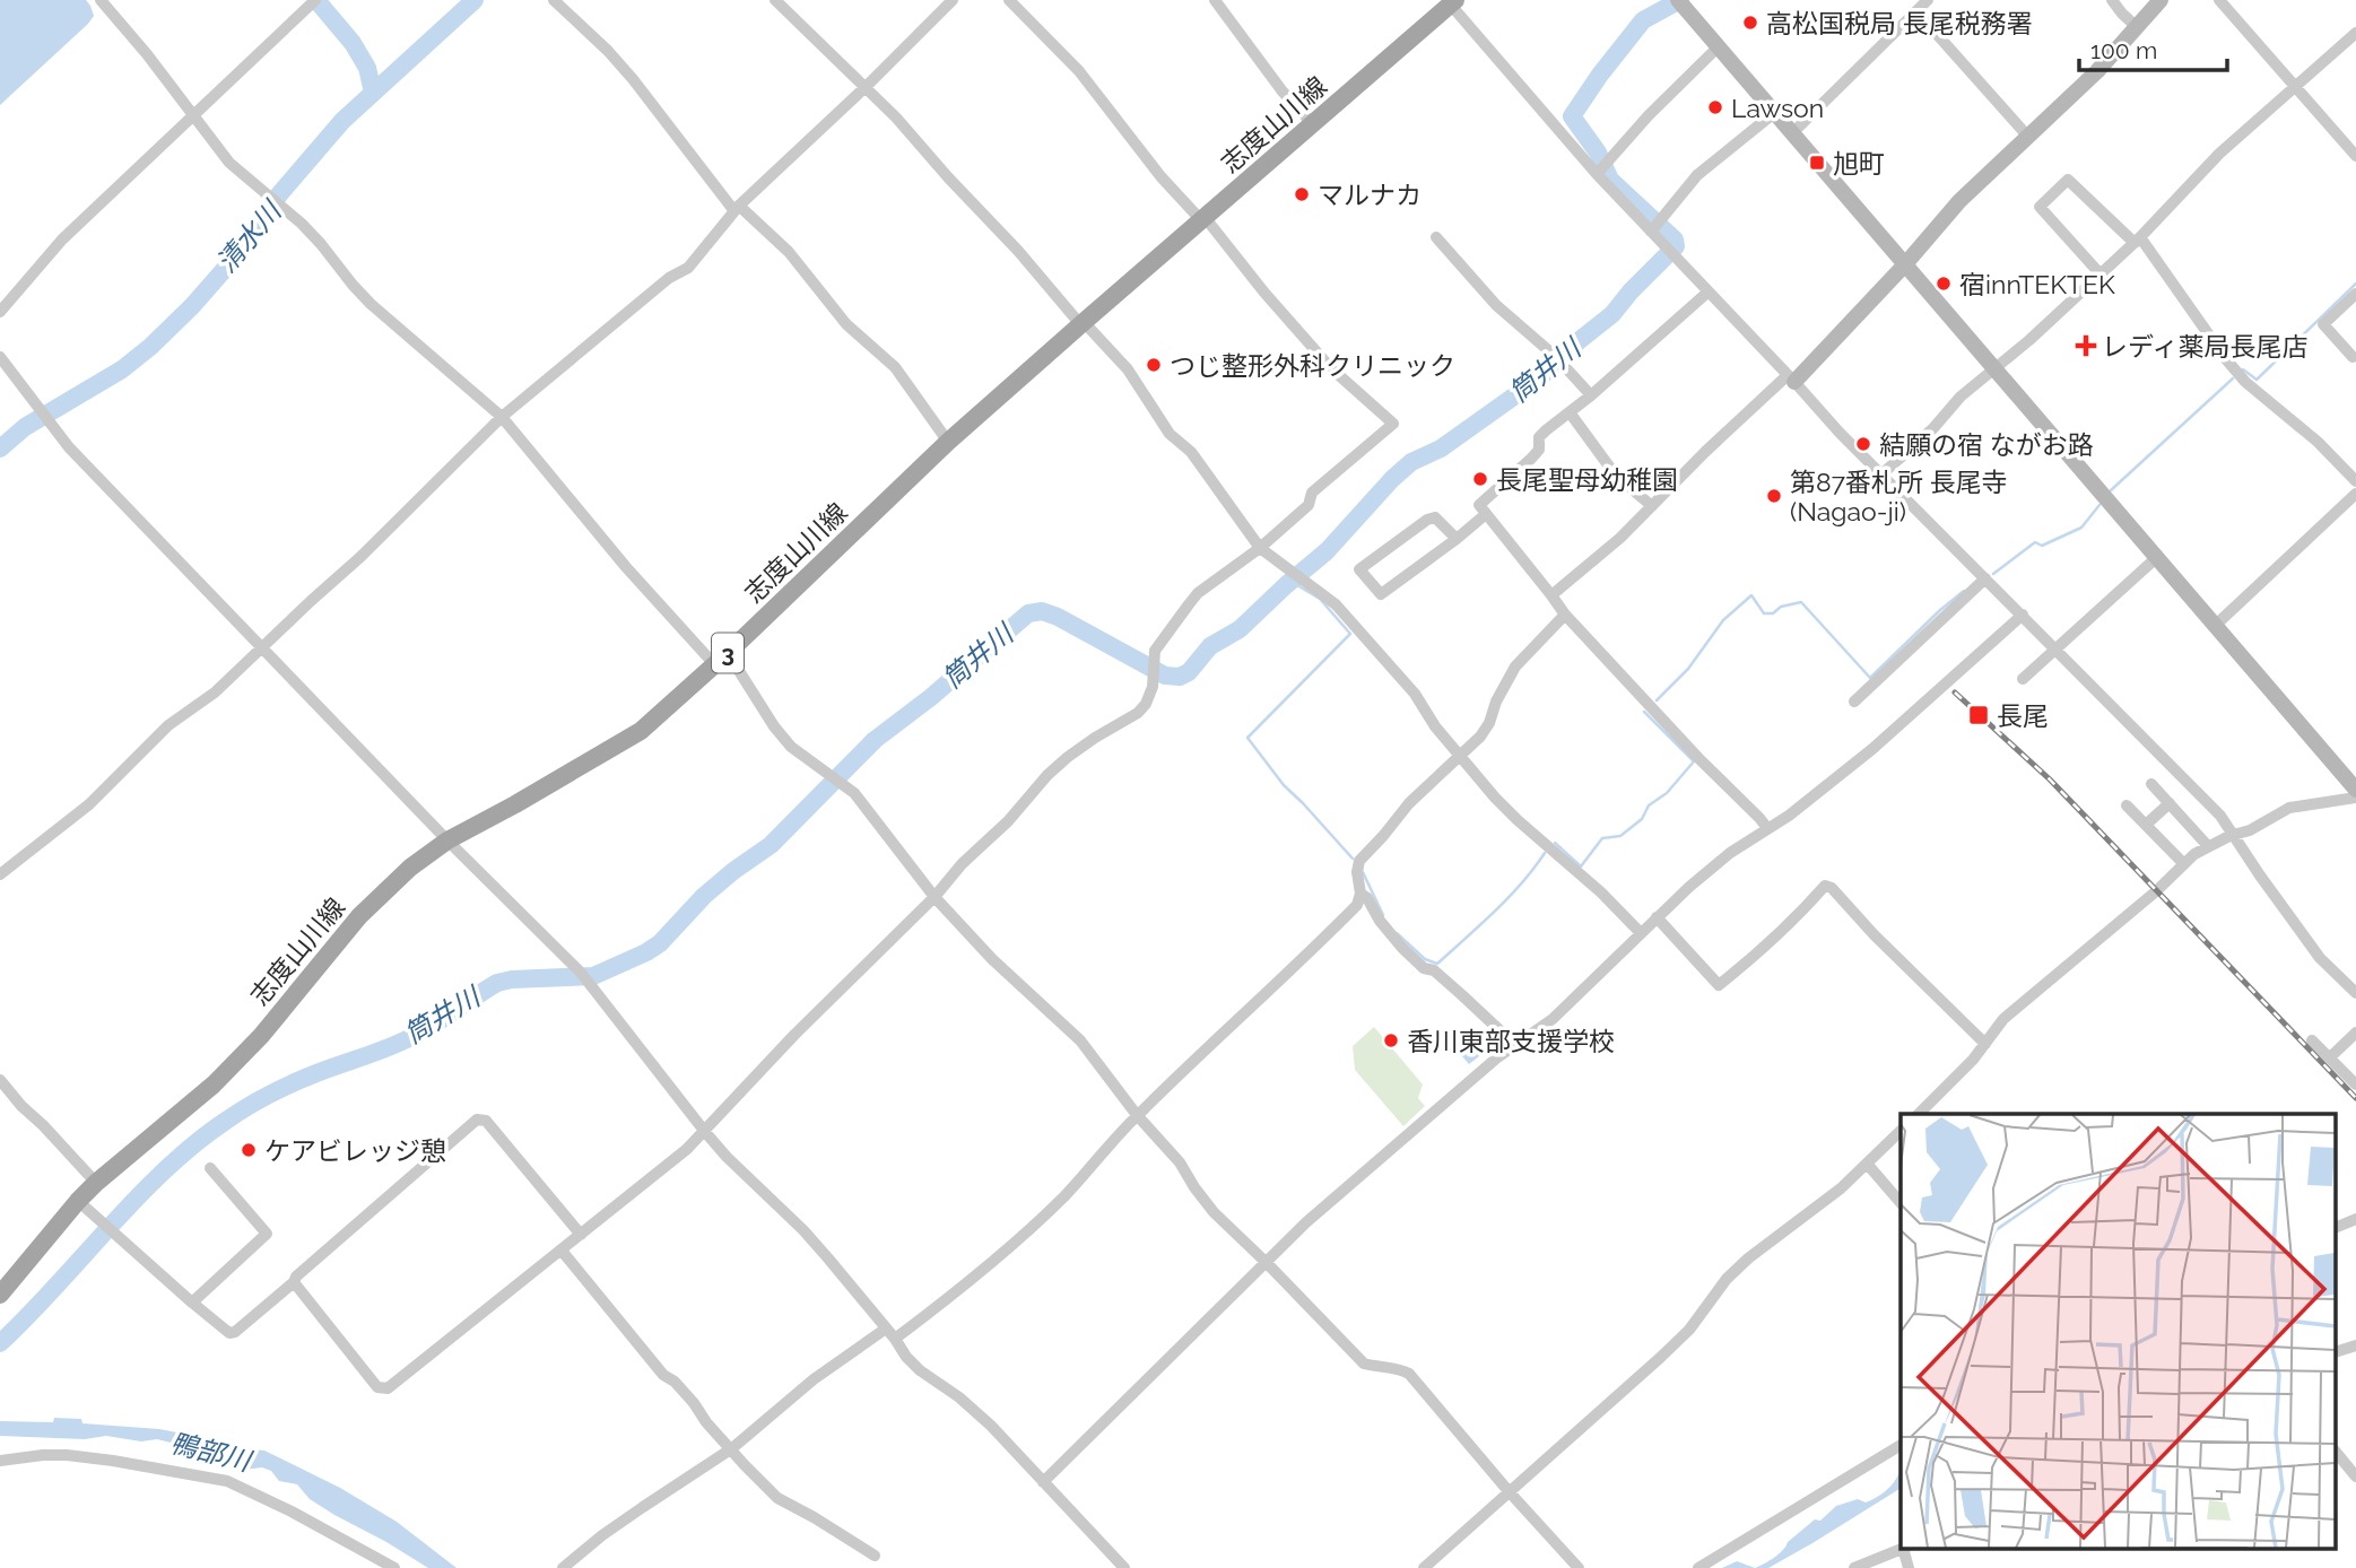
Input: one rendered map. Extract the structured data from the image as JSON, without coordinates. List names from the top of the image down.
{
  "streets": {
    "main road": ["志度山川線", "3"]
  },
  "water": ["清水川", "筒井川", "鴨部川"],
  "places": {
    "other": [
      "高松国税局 長尾税務署",
      "Lawson",
      "マルナカ",
      "宿innTEKTEK",
      "つじ整形外科クリニック",
      "結願の宿 ながお路",
      "長尾聖母幼稚園",
      "第87番札所 長尾寺 (Nagao-ji)",
      "香川東部支援学校",
      "ケアビレッジ憩"
    ],
    "transit": ["旭町", "長尾"],
    "health": ["レディ薬局長尾店"]
  },
  "scale_bar": "100 m"
}
